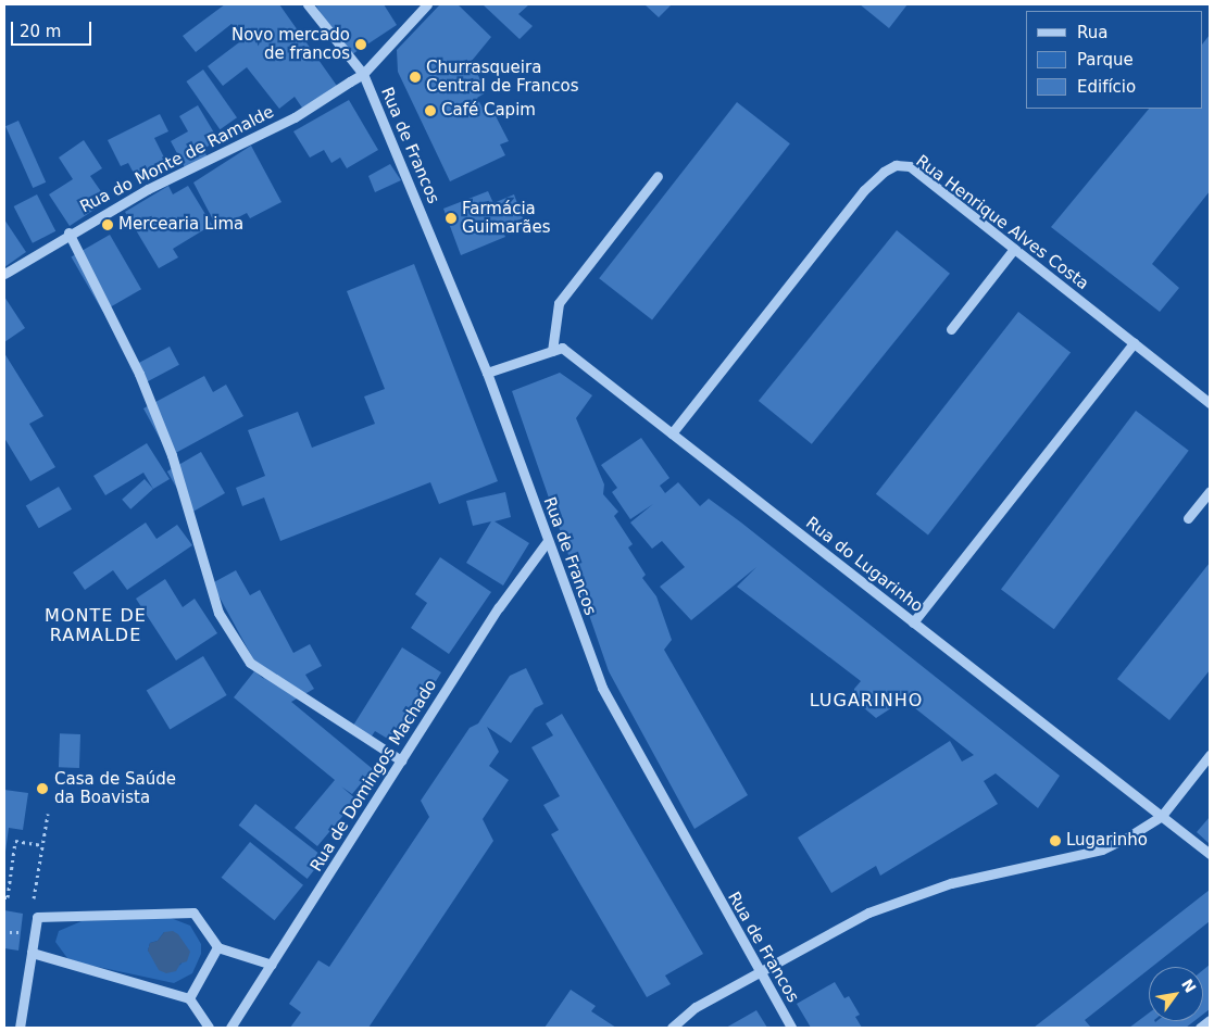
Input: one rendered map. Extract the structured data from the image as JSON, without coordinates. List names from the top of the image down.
{
  "streets": {
    "street": [
      "Rua de Francos",
      "Rua do Monte de Ramalde",
      "Rua Henrique Alves Costa",
      "Rua do Lugarinho",
      "Rua de Domingos Machado"
    ]
  },
  "crossings": [
    ["Rua de Francos", "Rua do Monte de Ramalde"],
    ["Rua de Francos", "Rua de Domingos Machado"],
    ["Rua Henrique Alves Costa", "Rua do Lugarinho"]
  ],
  "districts": ["MONTE DE RAMALDE", "LUGARINHO"],
  "places": [
    "Novo mercado de francos",
    "Churrasqueira Central de Francos",
    "Café Capim",
    "Farmácia Guimarães",
    "Mercearia Lima",
    "Casa de Saúde da Boavista",
    "Lugarinho"
  ],
  "legend": ["Rua", "Parque", "Edifício"],
  "scale_bar": "20 m",
  "north": "top right"
}
